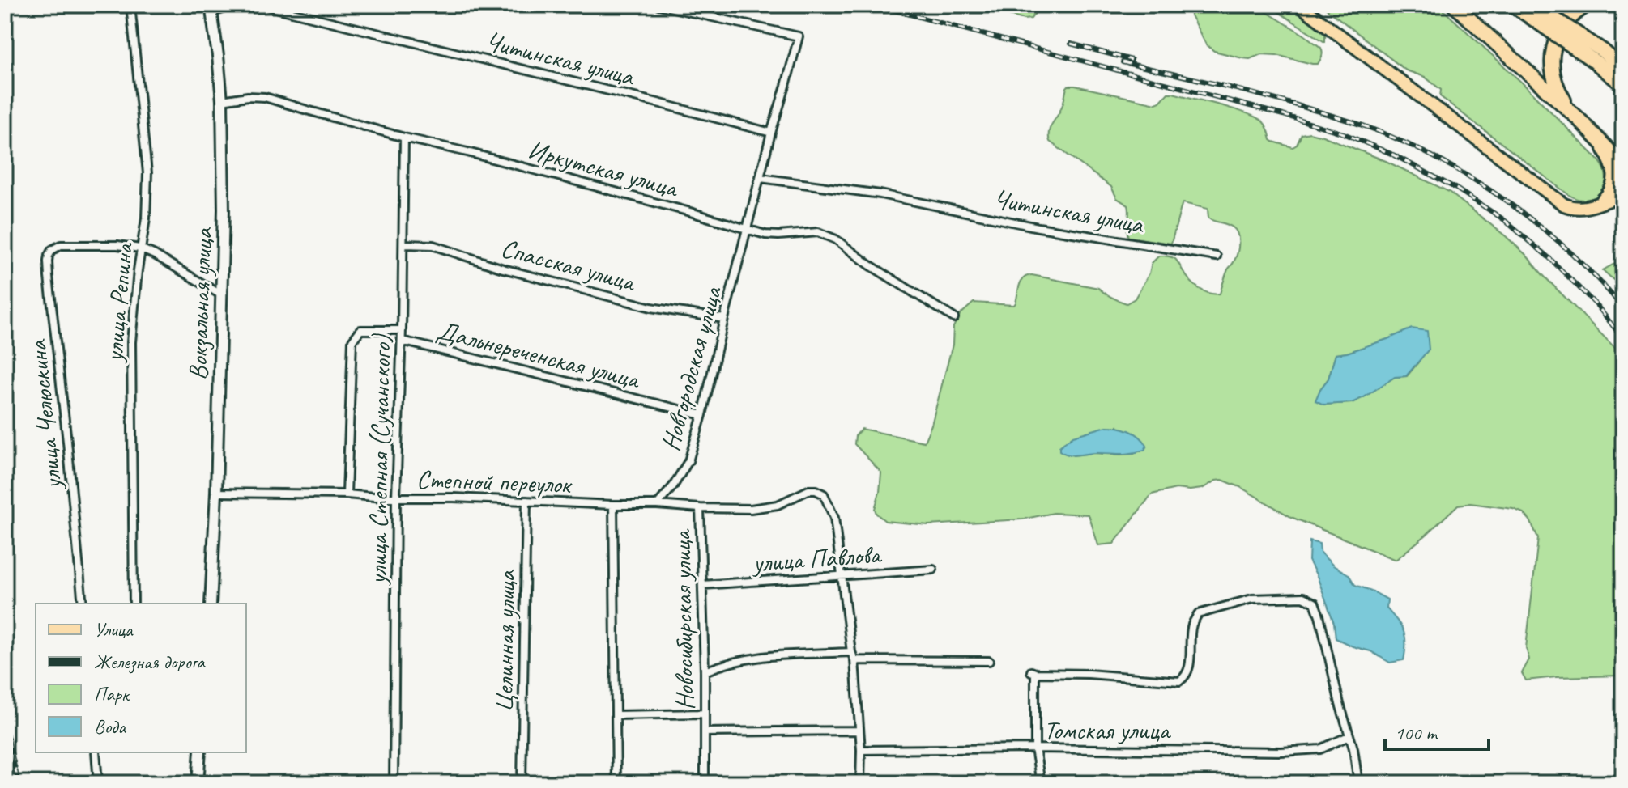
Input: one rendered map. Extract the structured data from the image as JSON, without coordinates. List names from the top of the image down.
{
  "streets": {
    "main road": ["Вокзальная улица"],
    "street": [
      "Читинская улица",
      "Иркутская улица",
      "Спасская улица",
      "улица Репина",
      "Дальнереченская улица",
      "Новгородская улица",
      "улица Челюскина",
      "улица Степная (Сучанского)",
      "Степной переулок",
      "улица Павлова",
      "Новосибирская улица",
      "Целинная улица",
      "Томская улица"
    ]
  },
  "crossings": [
    ["Читинская улица", "Новгородская улица"],
    ["Иркутская улица", "Вокзальная улица"],
    ["Иркутская улица", "Новгородская улица"],
    ["Иркутская улица", "улица Степная (Сучанского)"],
    ["Спасская улица", "Новгородская улица"],
    ["Спасская улица", "улица Степная (Сучанского)"],
    ["улица Репина", "улица Челюскина"],
    ["Вокзальная улица", "улица Челюскина"],
    ["Вокзальная улица", "Степной переулок"],
    ["Дальнереченская улица", "Новгородская улица"],
    ["Дальнереченская улица", "улица Степная (Сучанского)"],
    ["улица Степная (Сучанского)", "Степной переулок"],
    ["Степной переулок", "Целинная улица"],
    ["улица Павлова", "Новосибирская улица"]
  ],
  "legend": [
    "Улица",
    "Железная дорога",
    "Парк",
    "Вода"
  ],
  "scale_bar": "100 m"
}
